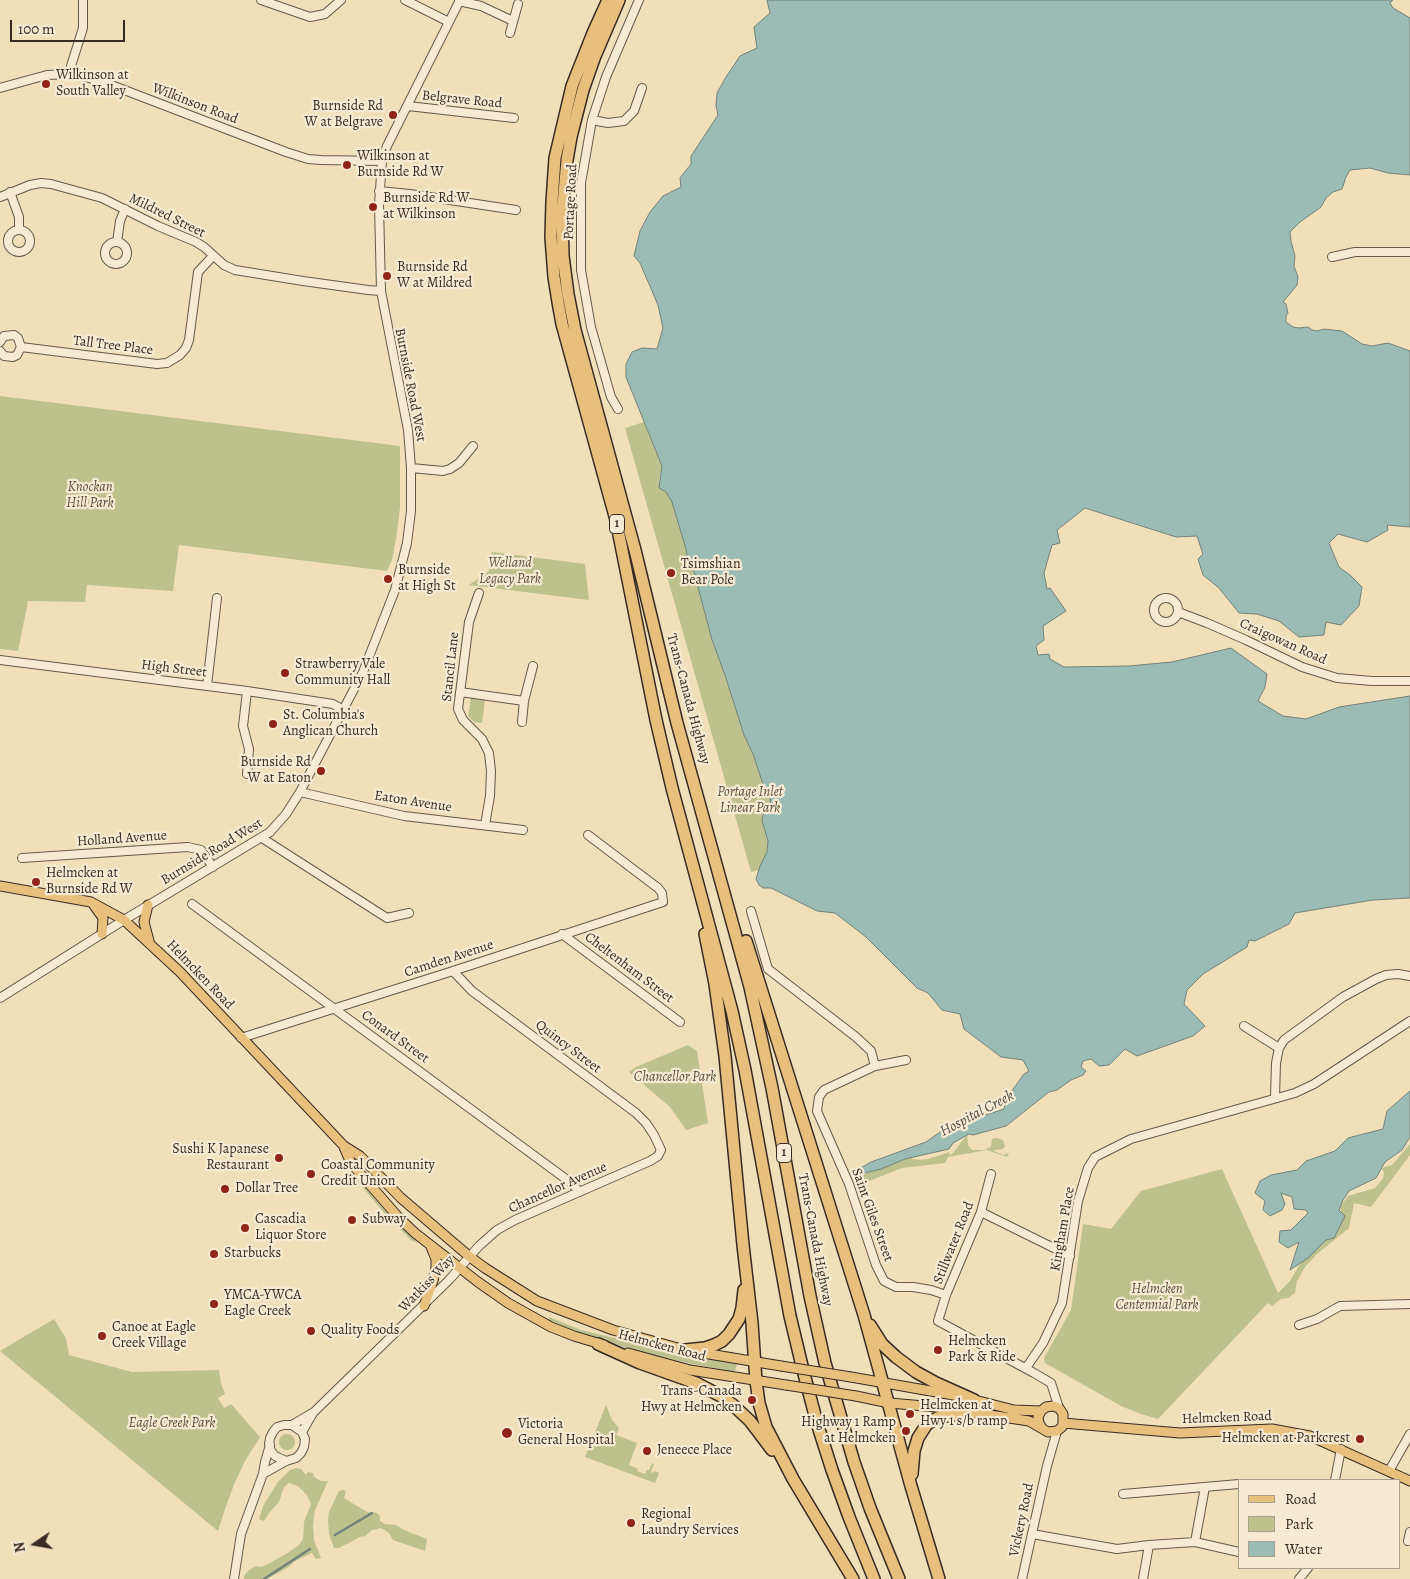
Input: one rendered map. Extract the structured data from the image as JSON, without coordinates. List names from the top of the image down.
{
  "streets": {
    "highway": ["1", "Trans-Canada Highway"],
    "main road": ["Helmcken Road"],
    "street": [
      "Belgrave Road",
      "Wilkinson Road",
      "Portage Road",
      "Mildred Street",
      "Tall Tree Place",
      "Burnside Road West",
      "Craigowan Road",
      "Stancil Lane",
      "High Street",
      "Eaton Avenue",
      "Holland Avenue",
      "Camden Avenue",
      "Cheltenham Street",
      "Conard Street",
      "Quincy Street",
      "Chancellor Avenue",
      "Saint Giles Street",
      "Kingham Place",
      "Stillwater Road",
      "Watkiss Way",
      "Vickery Road"
    ]
  },
  "crossings": [
    ["Belgrave Road", "Burnside Road West"],
    ["Wilkinson Road", "Burnside Road West"],
    ["Mildred Street", "Tall Tree Place"],
    ["Mildred Street", "Burnside Road West"],
    ["Burnside Road West", "High Street"],
    ["Burnside Road West", "Eaton Avenue"],
    ["Burnside Road West", "Holland Avenue"],
    ["Burnside Road West", "Helmcken Road"],
    ["Stancil Lane", "Eaton Avenue"],
    ["Camden Avenue", "Cheltenham Street"],
    ["Camden Avenue", "Helmcken Road"],
    ["Camden Avenue", "Conard Street"],
    ["Camden Avenue", "Quincy Street"],
    ["Helmcken Road", "Chancellor Avenue"],
    ["Helmcken Road", "Watkiss Way"],
    ["Helmcken Road", "Vickery Road"],
    ["Conard Street", "Chancellor Avenue"],
    ["Quincy Street", "Chancellor Avenue"],
    ["Chancellor Avenue", "Watkiss Way"],
    ["Saint Giles Street", "Stillwater Road"],
    ["Kingham Place", "Stillwater Road"]
  ],
  "water": ["Hospital Creek"],
  "parks": [
    "Knockan Hill Park",
    "Welland Legacy Park",
    "Portage Inlet Linear Park",
    "Chancellor Park",
    "Helmcken Centennial Park",
    "Eagle Creek Park"
  ],
  "places": [
    "Wilkinson at South Valley",
    "Burnside Rd W at Belgrave",
    "Wilkinson at Burnside Rd W",
    "Burnside Rd W at Wilkinson",
    "Burnside Rd W at Mildred",
    "Tsimshian Bear Pole",
    "Burnside at High St",
    "Strawberry Vale Community Hall",
    "St. Columbia's Anglican Church",
    "Burnside Rd W at Eaton",
    "Helmcken at Burnside Rd W",
    "Sushi K Japanese Restaurant",
    "Coastal Community Credit Union",
    "Dollar Tree",
    "Subway",
    "Cascadia Liquor Store",
    "Starbucks",
    "YMCA-YWCA Eagle Creek",
    "Quality Foods",
    "Canoe at Eagle Creek Village",
    "Helmcken Park & Ride",
    "Trans-Canada Hwy at Helmcken",
    "Helmcken at Hwy 1 s/b ramp",
    "Highway 1 Ramp at Helmcken",
    "Victoria General Hospital",
    "Helmcken at Parkcrest",
    "Jeneece Place",
    "Regional Laundry Services"
  ],
  "legend": ["Road", "Park", "Water"],
  "scale_bar": "100 m",
  "north": "left"
}
